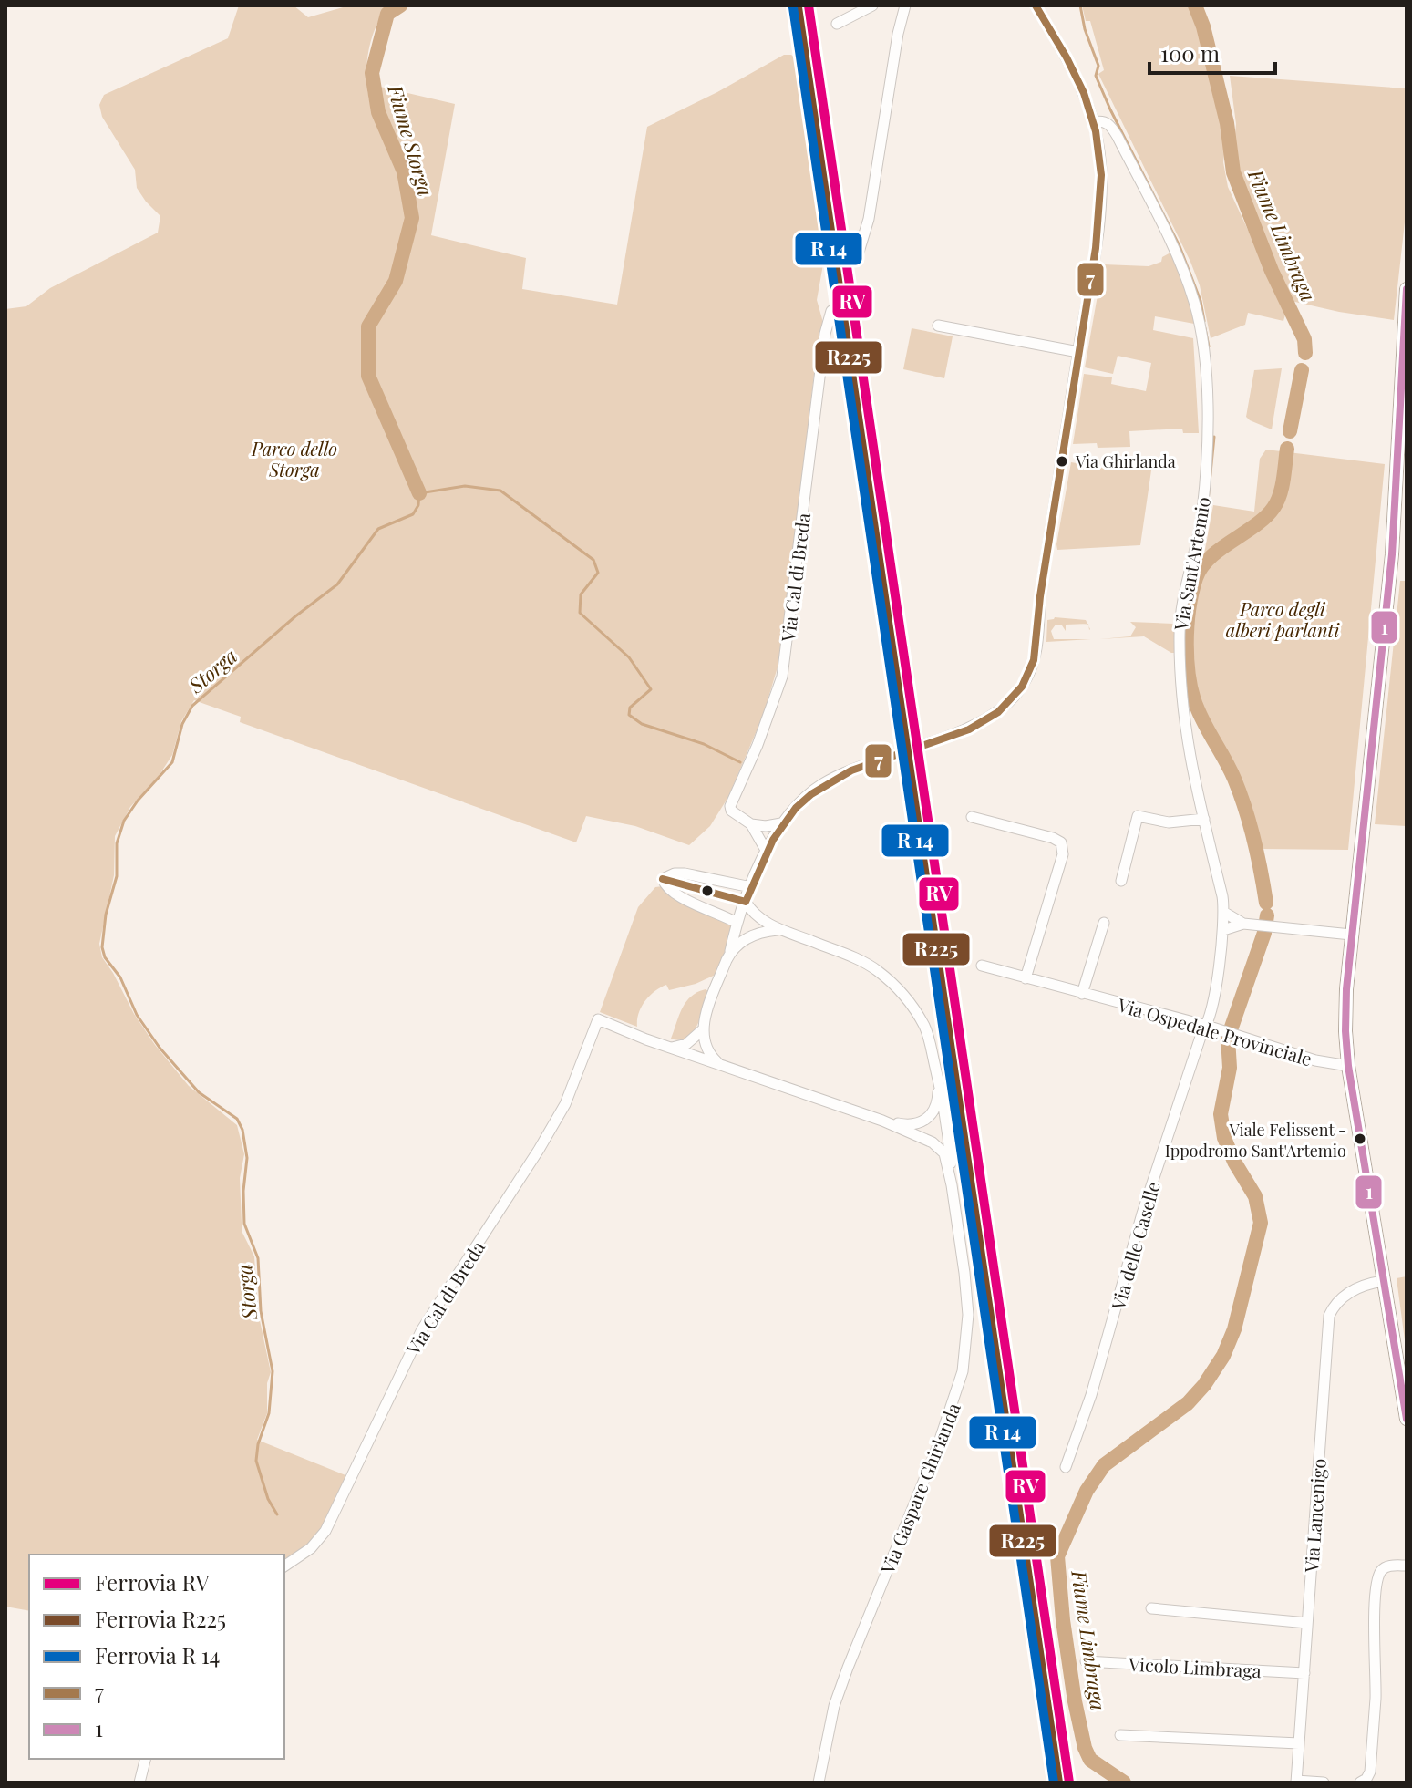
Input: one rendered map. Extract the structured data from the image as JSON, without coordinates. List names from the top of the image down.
{
  "streets": {
    "street": [
      "Via Sant'Artemio",
      "Via Cal di Breda",
      "Via Ospedale Provinciale",
      "Via delle Caselle",
      "Via Gaspare Ghirlanda",
      "Via Lancenigo",
      "Vicolo Limbraga"
    ]
  },
  "crossings": [
    ["Via Sant'Artemio", "Via Ospedale Provinciale"],
    ["Via Sant'Artemio", "Via delle Caselle"],
    ["Via Cal di Breda", "Via Gaspare Ghirlanda"],
    ["Via Ospedale Provinciale", "Via delle Caselle"],
    ["Via Lancenigo", "Vicolo Limbraga"]
  ],
  "water": ["Fiume Storga", "Fiume Limbraga", "Storga"],
  "parks": ["Parco dello Storga", "Parco degli alberi parlanti"],
  "places": ["Via Ghirlanda", "Viale Felissent - Ippodromo Sant'Artemio"],
  "lines": [
    "rail line RV",
    "transit line 7",
    "rail line R225",
    "transit line 1"
  ],
  "legend": [
    "Ferrovia RV",
    "Ferrovia R225",
    "Ferrovia R 14",
    "7",
    "1"
  ],
  "scale_bar": "100 m"
}
